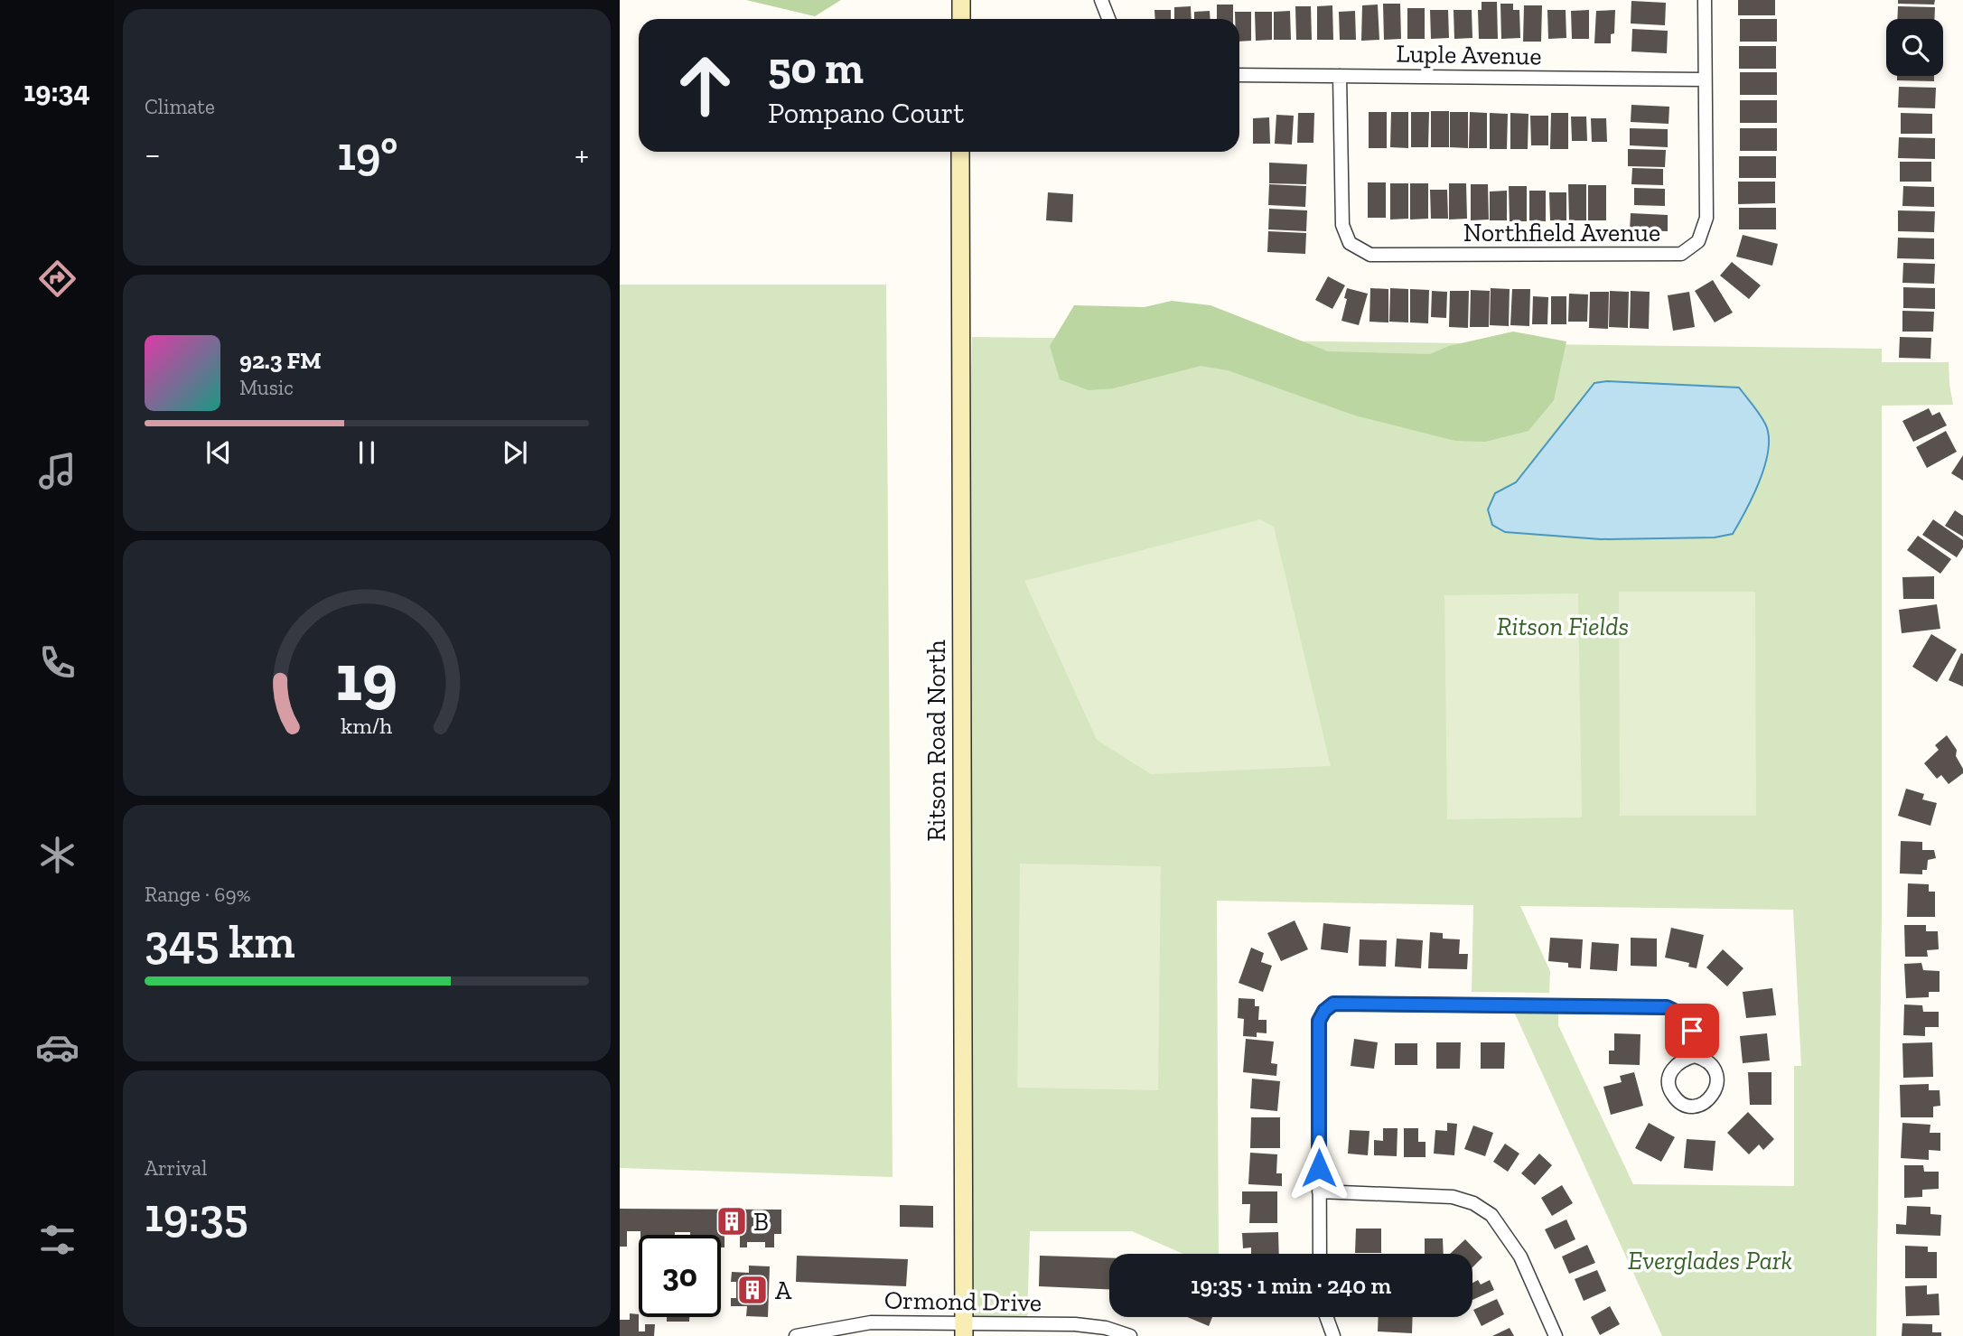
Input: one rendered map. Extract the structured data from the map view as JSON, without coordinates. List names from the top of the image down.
{
  "streets": {
    "main road": ["Ritson Road North"],
    "street": ["Luple Avenue", "Northfield Avenue", "Ormond Drive"]
  },
  "crossings": [
    ["Luple Avenue", "Northfield Avenue"],
    ["Ritson Road North", "Ormond Drive"]
  ],
  "parks": ["Ritson Fields", "Everglades Park"],
  "places": {
    "building": ["B", "A"]
  },
  "page": {
    "tabs": "19:34",
    "tile": [
      "Climate",
      ["Range · 69%", "345 km"],
      ["Arrival", "19:35"]
    ],
    "turn": ["50 m", "Pompano Court"],
    "heat": ["−", "19°", "+"],
    "song": ["92.3 FM", "Music"],
    "limit": "30",
    "trip": "19:35 · 1 min · 240 m",
    "gauge": ["19", "km/h"]
  }
}
